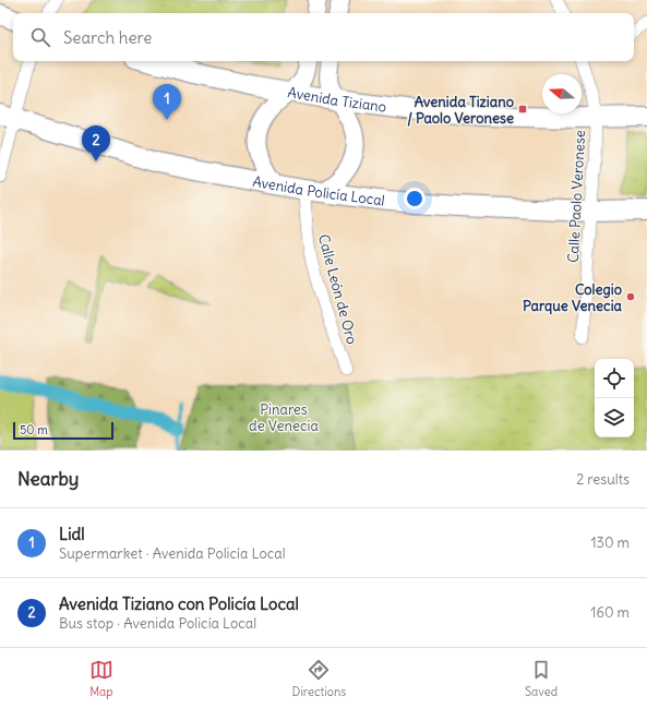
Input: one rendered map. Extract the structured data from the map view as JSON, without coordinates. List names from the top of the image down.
{
  "streets": {
    "main road": ["Avenida Tiziano", "Avenida Policía Local"],
    "street": ["Calle Paolo Veronese", "Calle León de Oro"]
  },
  "crossings": [
    ["Avenida Tiziano", "Avenida Policía Local"],
    ["Avenida Tiziano", "Calle Paolo Veronese"],
    ["Avenida Tiziano", "Calle León de Oro"],
    ["Avenida Policía Local", "Calle Paolo Veronese"],
    ["Avenida Policía Local", "Calle León de Oro"]
  ],
  "parks": ["Pinares de Venecia"],
  "places": {
    "transit": ["Avenida Tiziano / Paolo Veronese"],
    "other": ["Colegio Parque Venecia"]
  },
  "scale_bar": "50 m",
  "north": "left",
  "page": {
    "search": "Search here",
    "pins": ["1", "2"],
    "scale": "50 m",
    "heading": ["Nearby", "2 results"],
    "list": [
      {
        "mark": "1",
        "name": "Lidl",
        "note": "Supermarket · Avenida Policía Local",
        "value": "130 m"
      },
      {
        "mark": "2",
        "name": "Avenida Tiziano con Policía Local",
        "note": "Bus stop · Avenida Policía Local",
        "value": "160 m"
      }
    ],
    "nav": ["Map", "Directions", "Saved"]
  }
}
